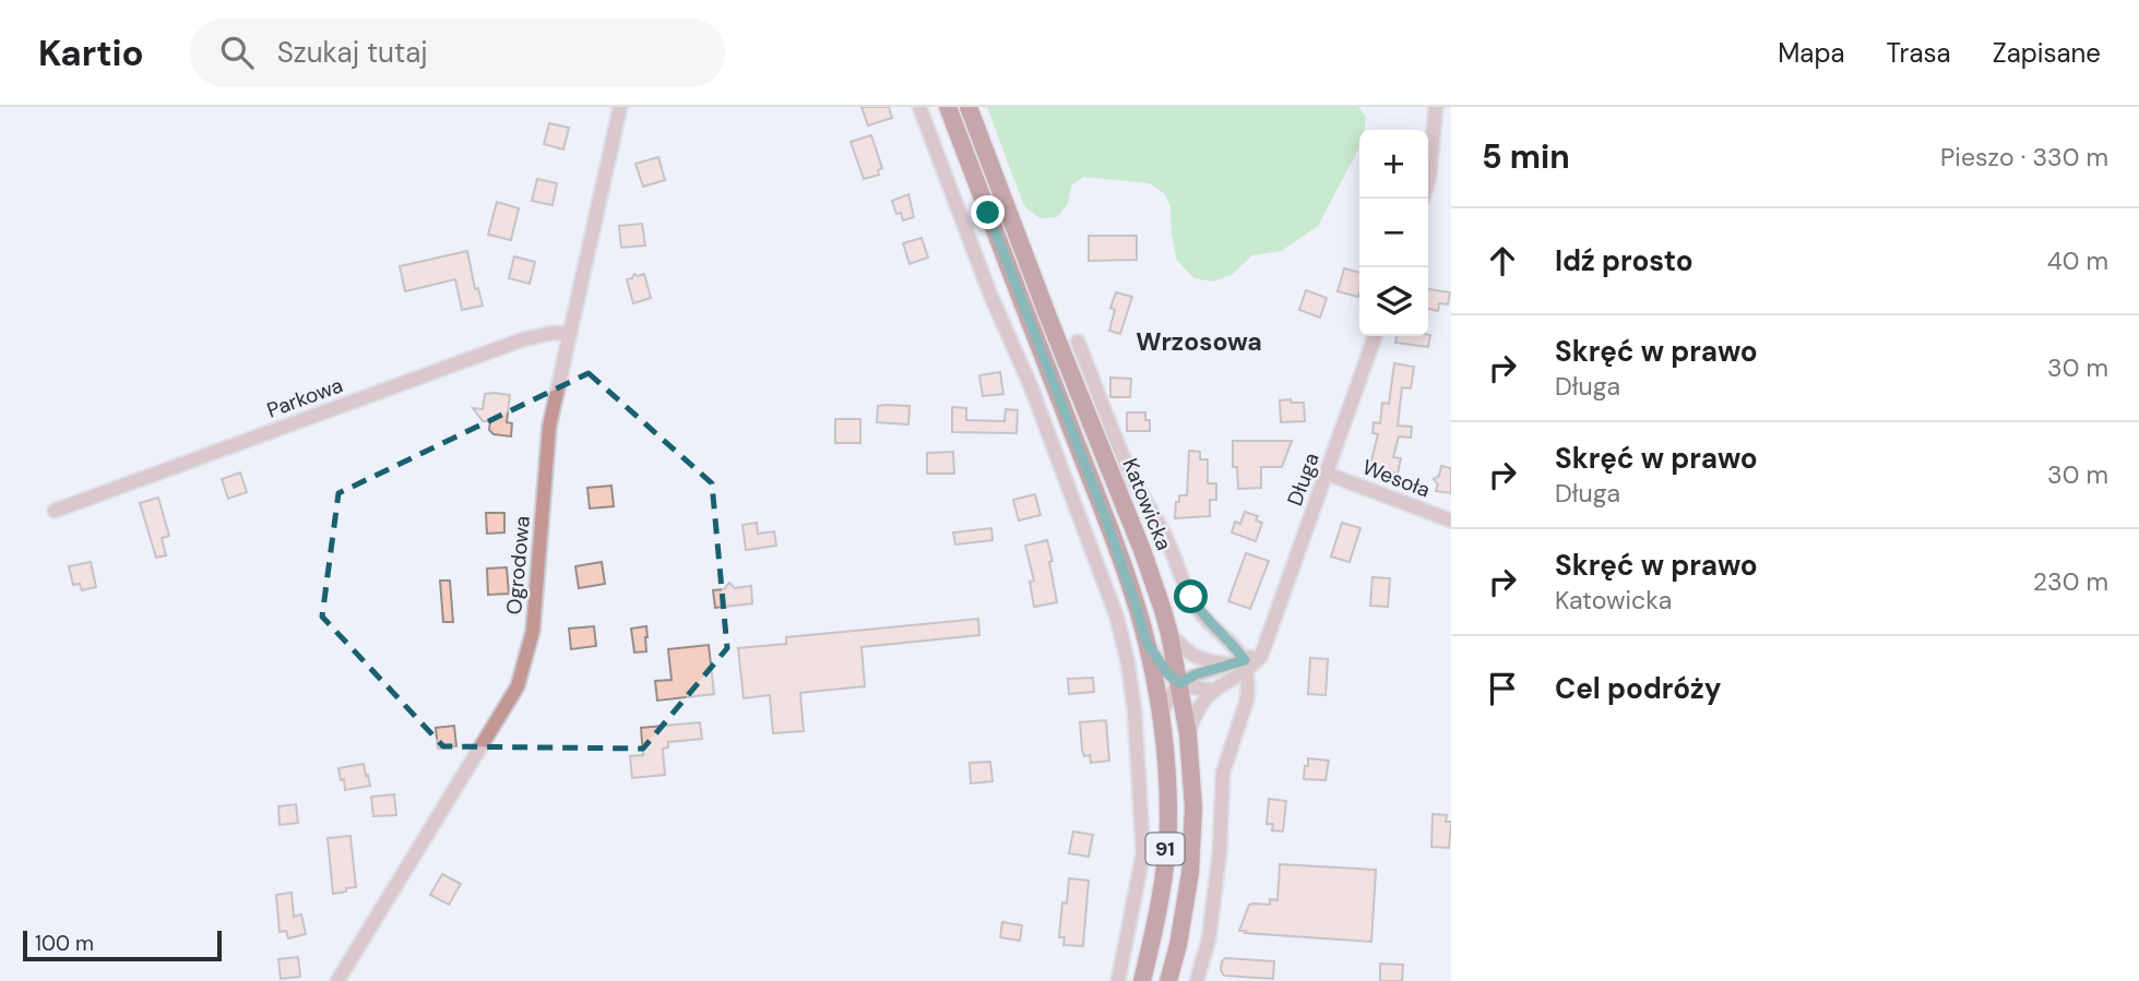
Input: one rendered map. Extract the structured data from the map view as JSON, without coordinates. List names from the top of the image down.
{
  "streets": {
    "main road": ["Katowicka", "91"],
    "street": [
      "Parkowa",
      "Wesoła",
      "Długa",
      "Ogrodowa"
    ]
  },
  "crossings": [
    ["Parkowa", "Ogrodowa"],
    ["Wesoła", "Długa"],
    ["Długa", "Katowicka"]
  ],
  "districts": ["Wrzosowa"],
  "scale_bar": "100 m",
  "page": {
    "header": "Kartio",
    "search": "Szukaj tutaj",
    "nav": ["Mapa", "Trasa", "Zapisane"],
    "heading": ["5 min", "Pieszo · 330 m"],
    "map_buttons": ["+", "−"],
    "list": [
      ["Idź prosto", "40 m"],
      ["Skręć w prawo", "Długa", "30 m"],
      ["Skręć w prawo", "Długa", "30 m"],
      ["Skręć w prawo", "Katowicka", "230 m"],
      "Cel podróży"
    ],
    "scale": "100 m"
  }
}
